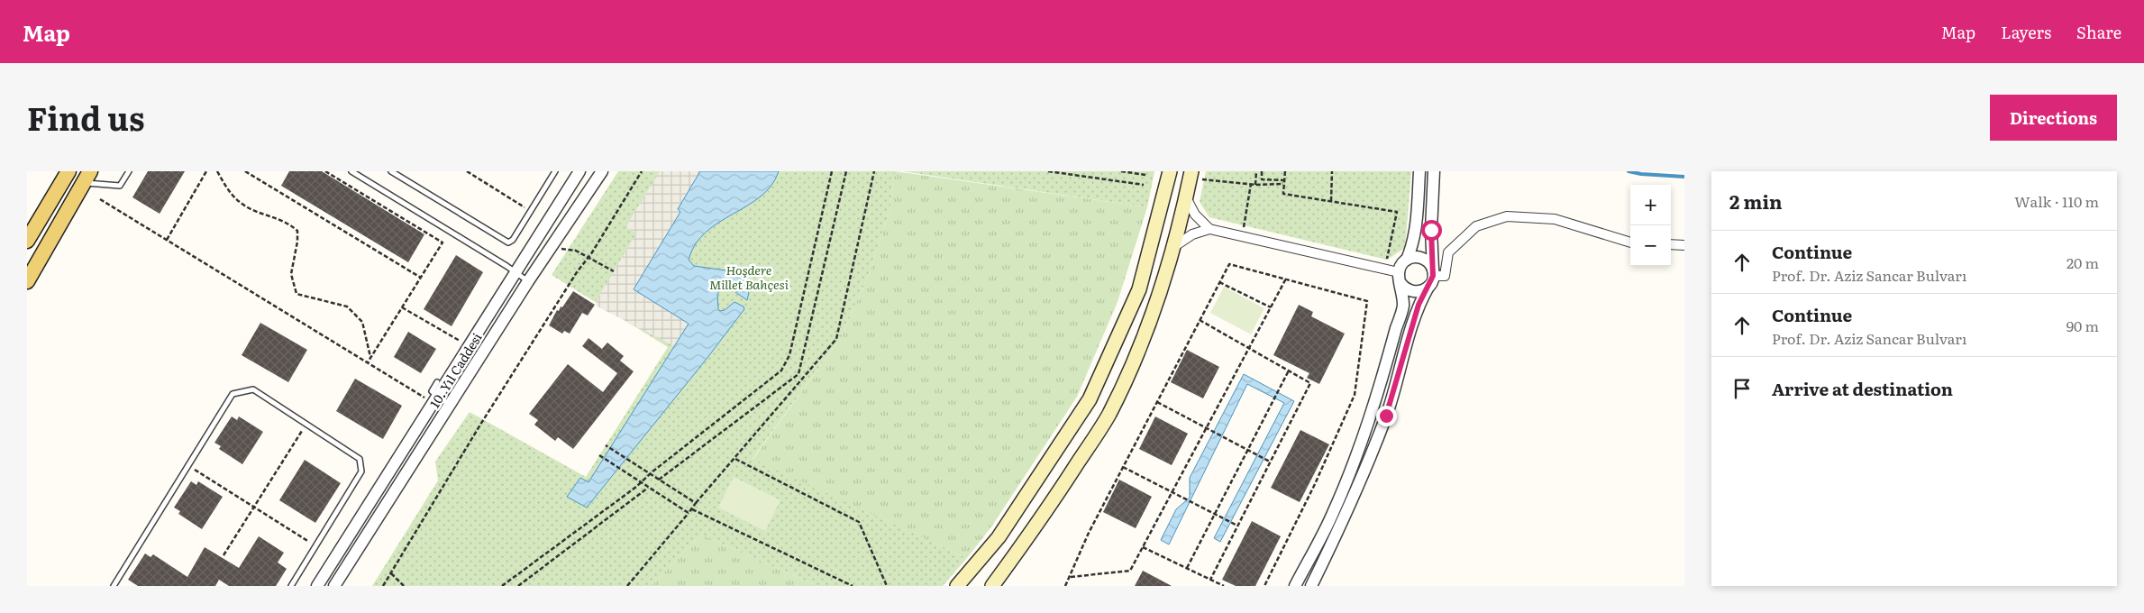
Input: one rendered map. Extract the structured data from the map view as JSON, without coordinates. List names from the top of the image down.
{
  "streets": {
    "street": ["10. Yıl Caddesi"]
  },
  "parks": ["Hoşdere Millet Bahçesi"],
  "page": {
    "header": "Map",
    "nav": ["Map", "Layers", "Share"],
    "title": "Find us",
    "buttons": "Directions",
    "heading": ["2 min", "Walk · 110 m"],
    "map_buttons": ["+", "−"],
    "list": [
      ["Continue", "Prof. Dr. Aziz Sancar Bulvarı", "20 m"],
      ["Continue", "Prof. Dr. Aziz Sancar Bulvarı", "90 m"],
      "Arrive at destination"
    ]
  }
}
